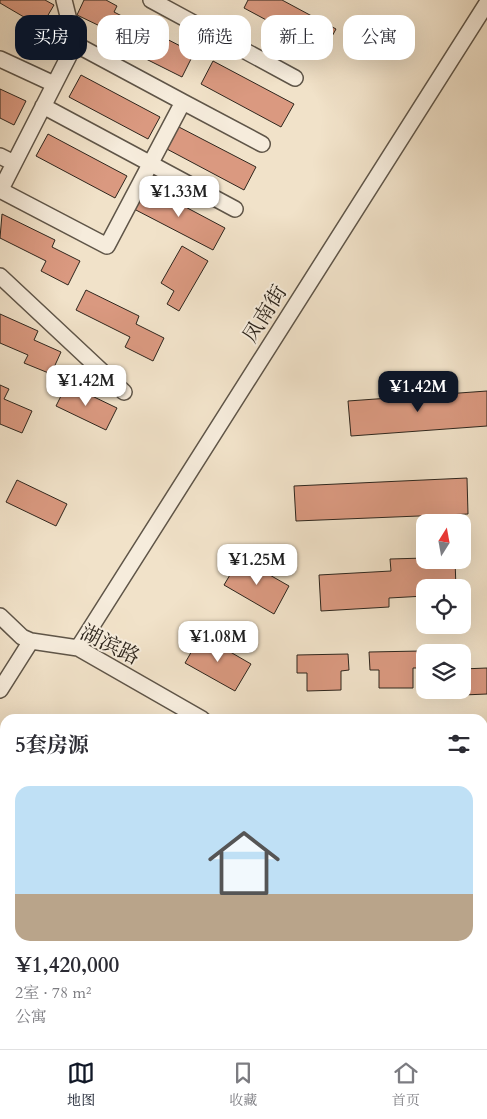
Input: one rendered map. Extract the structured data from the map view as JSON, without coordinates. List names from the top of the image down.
{
  "streets": {
    "street": ["凤南街", "湖滨路"]
  },
  "crossings": [
    ["凤南街", "湖滨路"]
  ],
  "north": "top",
  "page": {
    "chip": [
      "买房",
      "租房",
      "筛选",
      "新上",
      "公寓"
    ],
    "price": [
      "¥1.33M",
      "¥1.42M",
      "¥1.42M",
      "¥1.25M",
      "¥1.08M"
    ],
    "heading": "5套房源",
    "list": [
      {
        "name": "¥1,420,000",
        "note": "2室 · 78 m² · 公寓"
      }
    ],
    "tabs": ["地图", "收藏", "首页"]
  }
}
